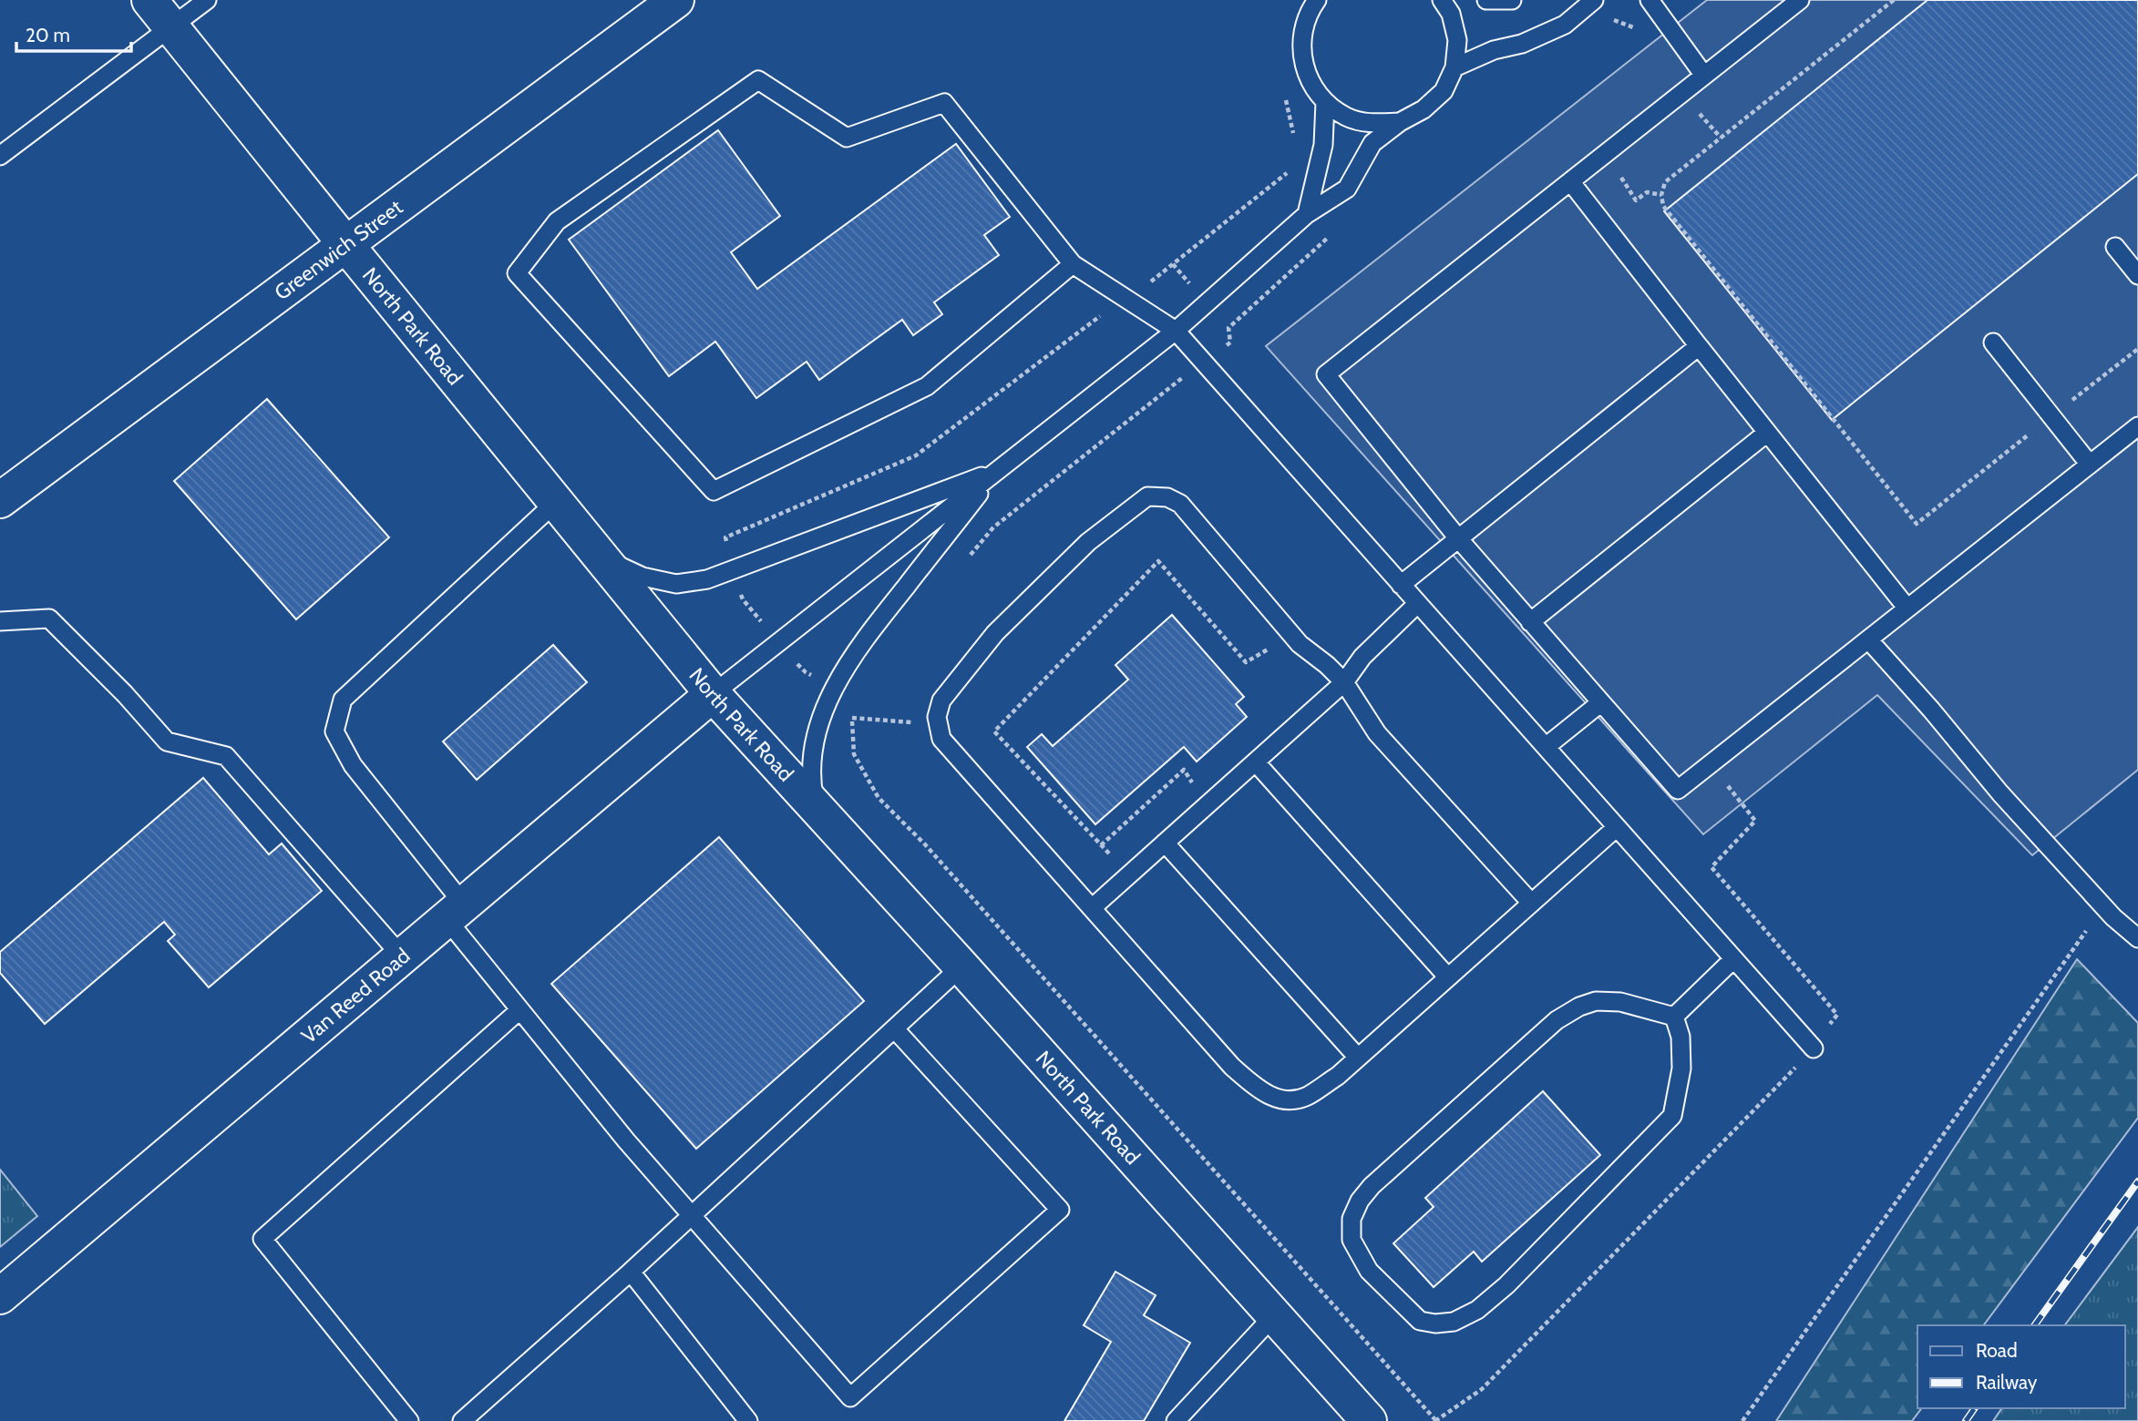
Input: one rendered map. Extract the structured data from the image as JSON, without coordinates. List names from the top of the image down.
{
  "streets": {
    "street": ["Greenwich Street", "North Park Road", "Van Reed Road"]
  },
  "crossings": [
    ["Greenwich Street", "North Park Road"],
    ["North Park Road", "Van Reed Road"]
  ],
  "legend": ["Road", "Railway"],
  "scale_bar": "20 m"
}
